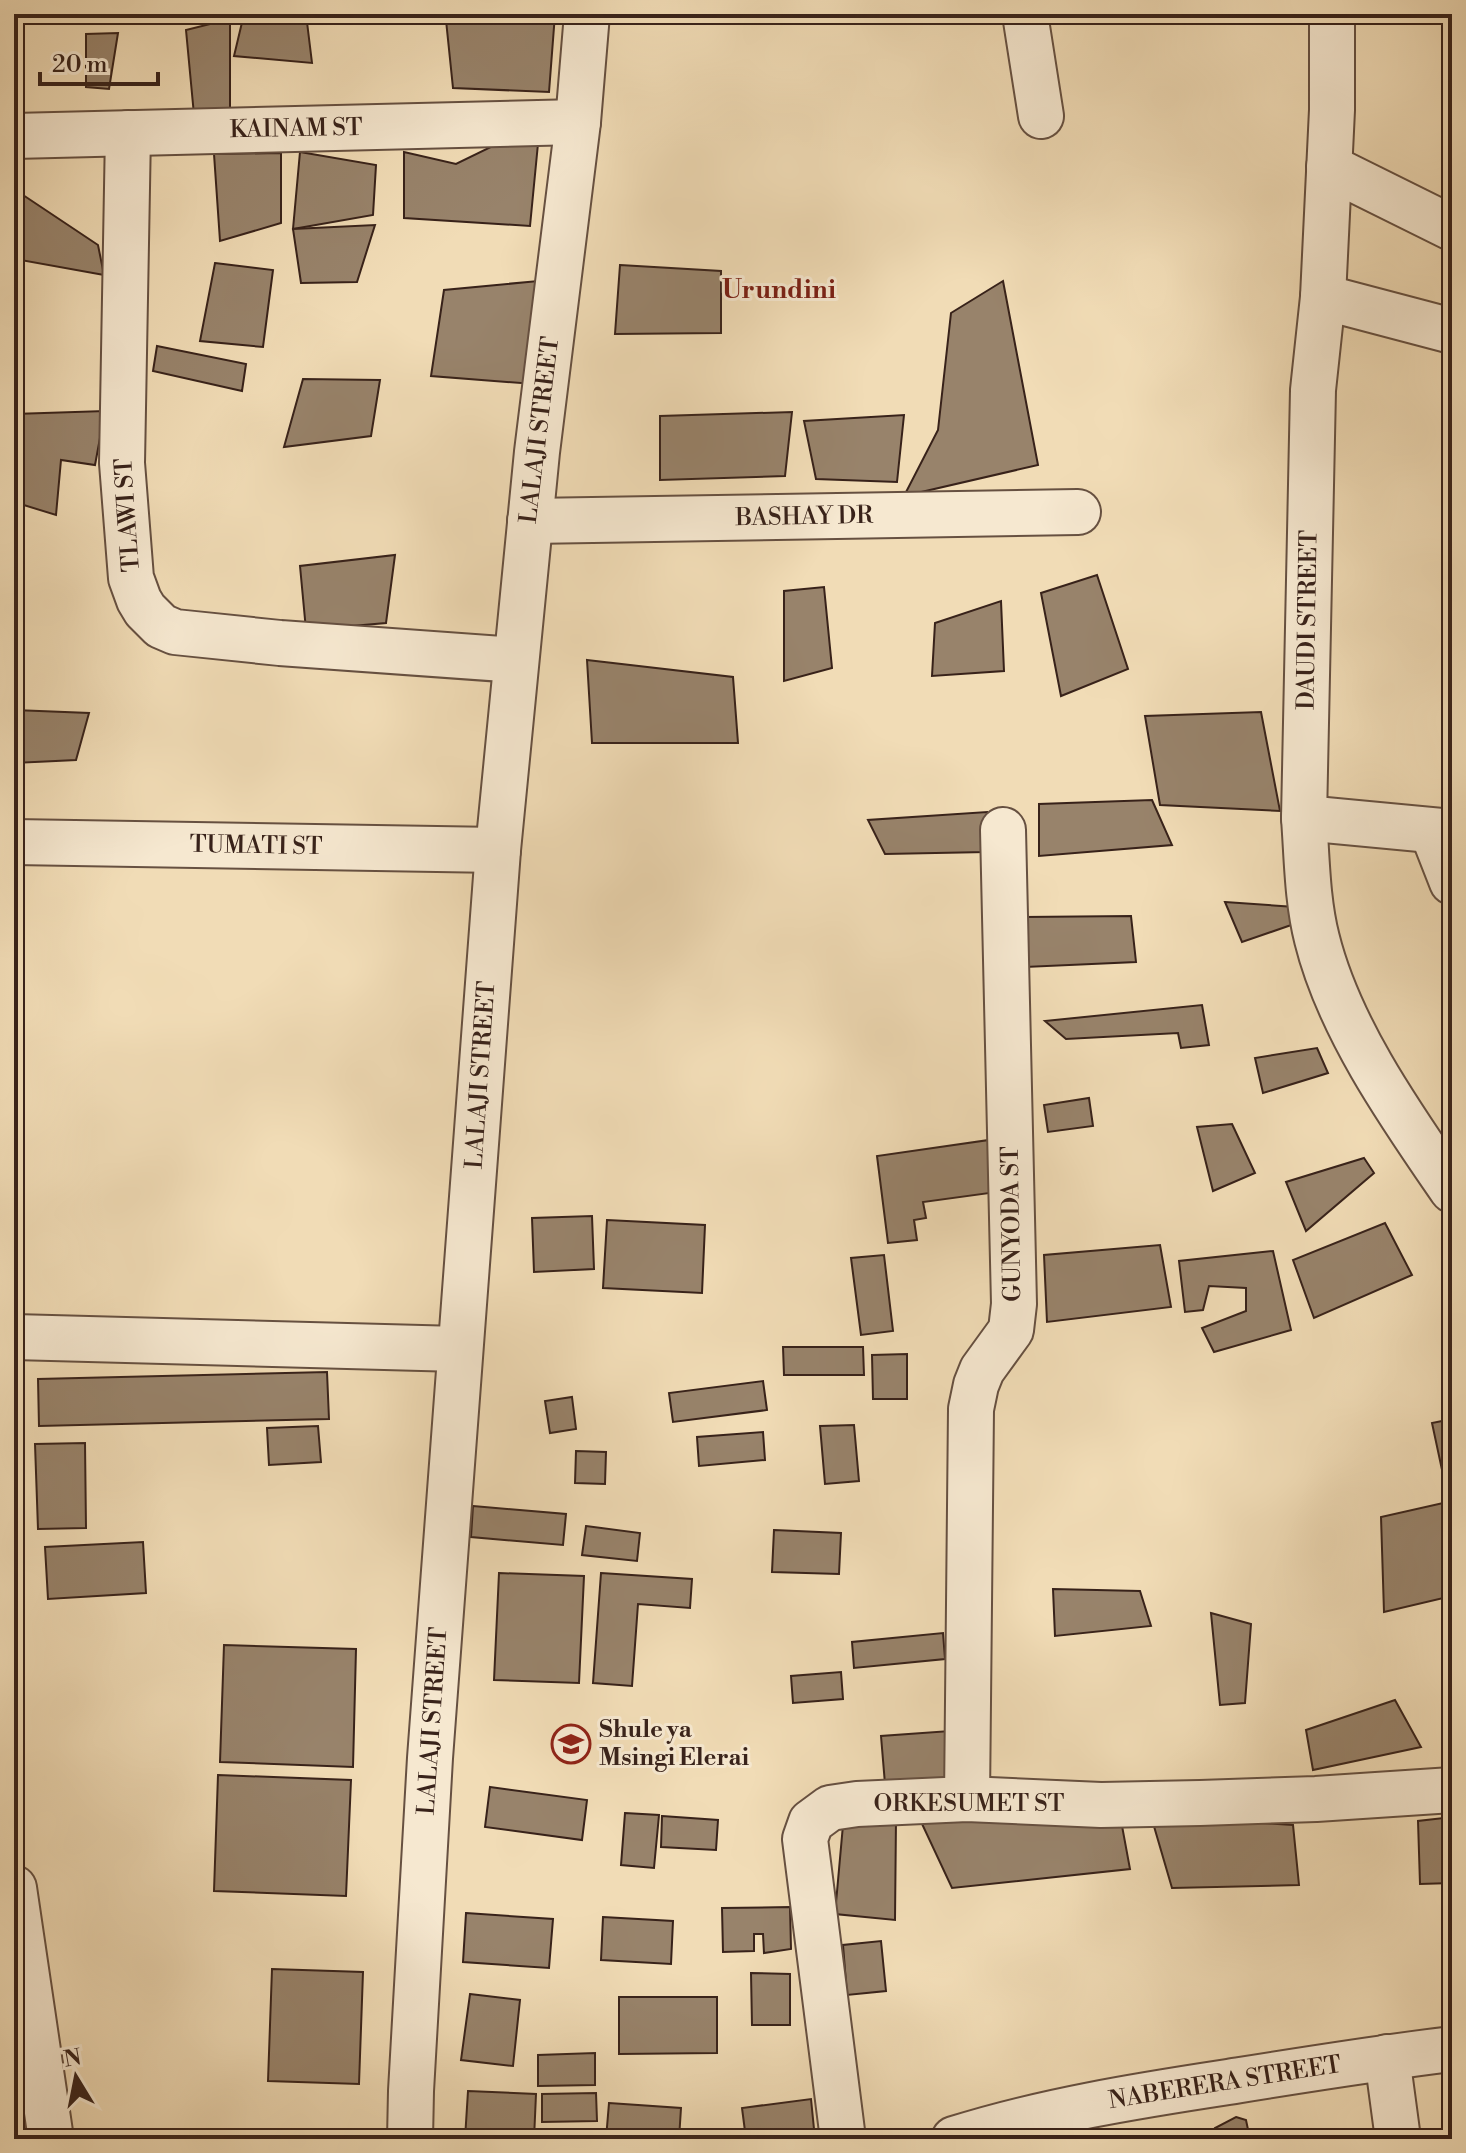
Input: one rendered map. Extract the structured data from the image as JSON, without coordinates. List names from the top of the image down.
{
  "streets": {
    "street": [
      "KAINAM ST",
      "LALAJI STREET",
      "TLAWI ST",
      "BASHAY DR",
      "DAUDI STREET",
      "TUMATI ST",
      "GUNYODA ST",
      "ORKESUMET ST",
      "NABERERA STREET"
    ]
  },
  "crossings": [
    ["KAINAM ST", "LALAJI STREET"],
    ["KAINAM ST", "TLAWI ST"],
    ["LALAJI STREET", "TLAWI ST"],
    ["LALAJI STREET", "BASHAY DR"],
    ["LALAJI STREET", "TUMATI ST"],
    ["GUNYODA ST", "ORKESUMET ST"]
  ],
  "districts": ["Urundini"],
  "places": {
    "school or university": ["Shule ya Msingi Elerai"]
  },
  "scale_bar": "20 m",
  "north": "top"
}
